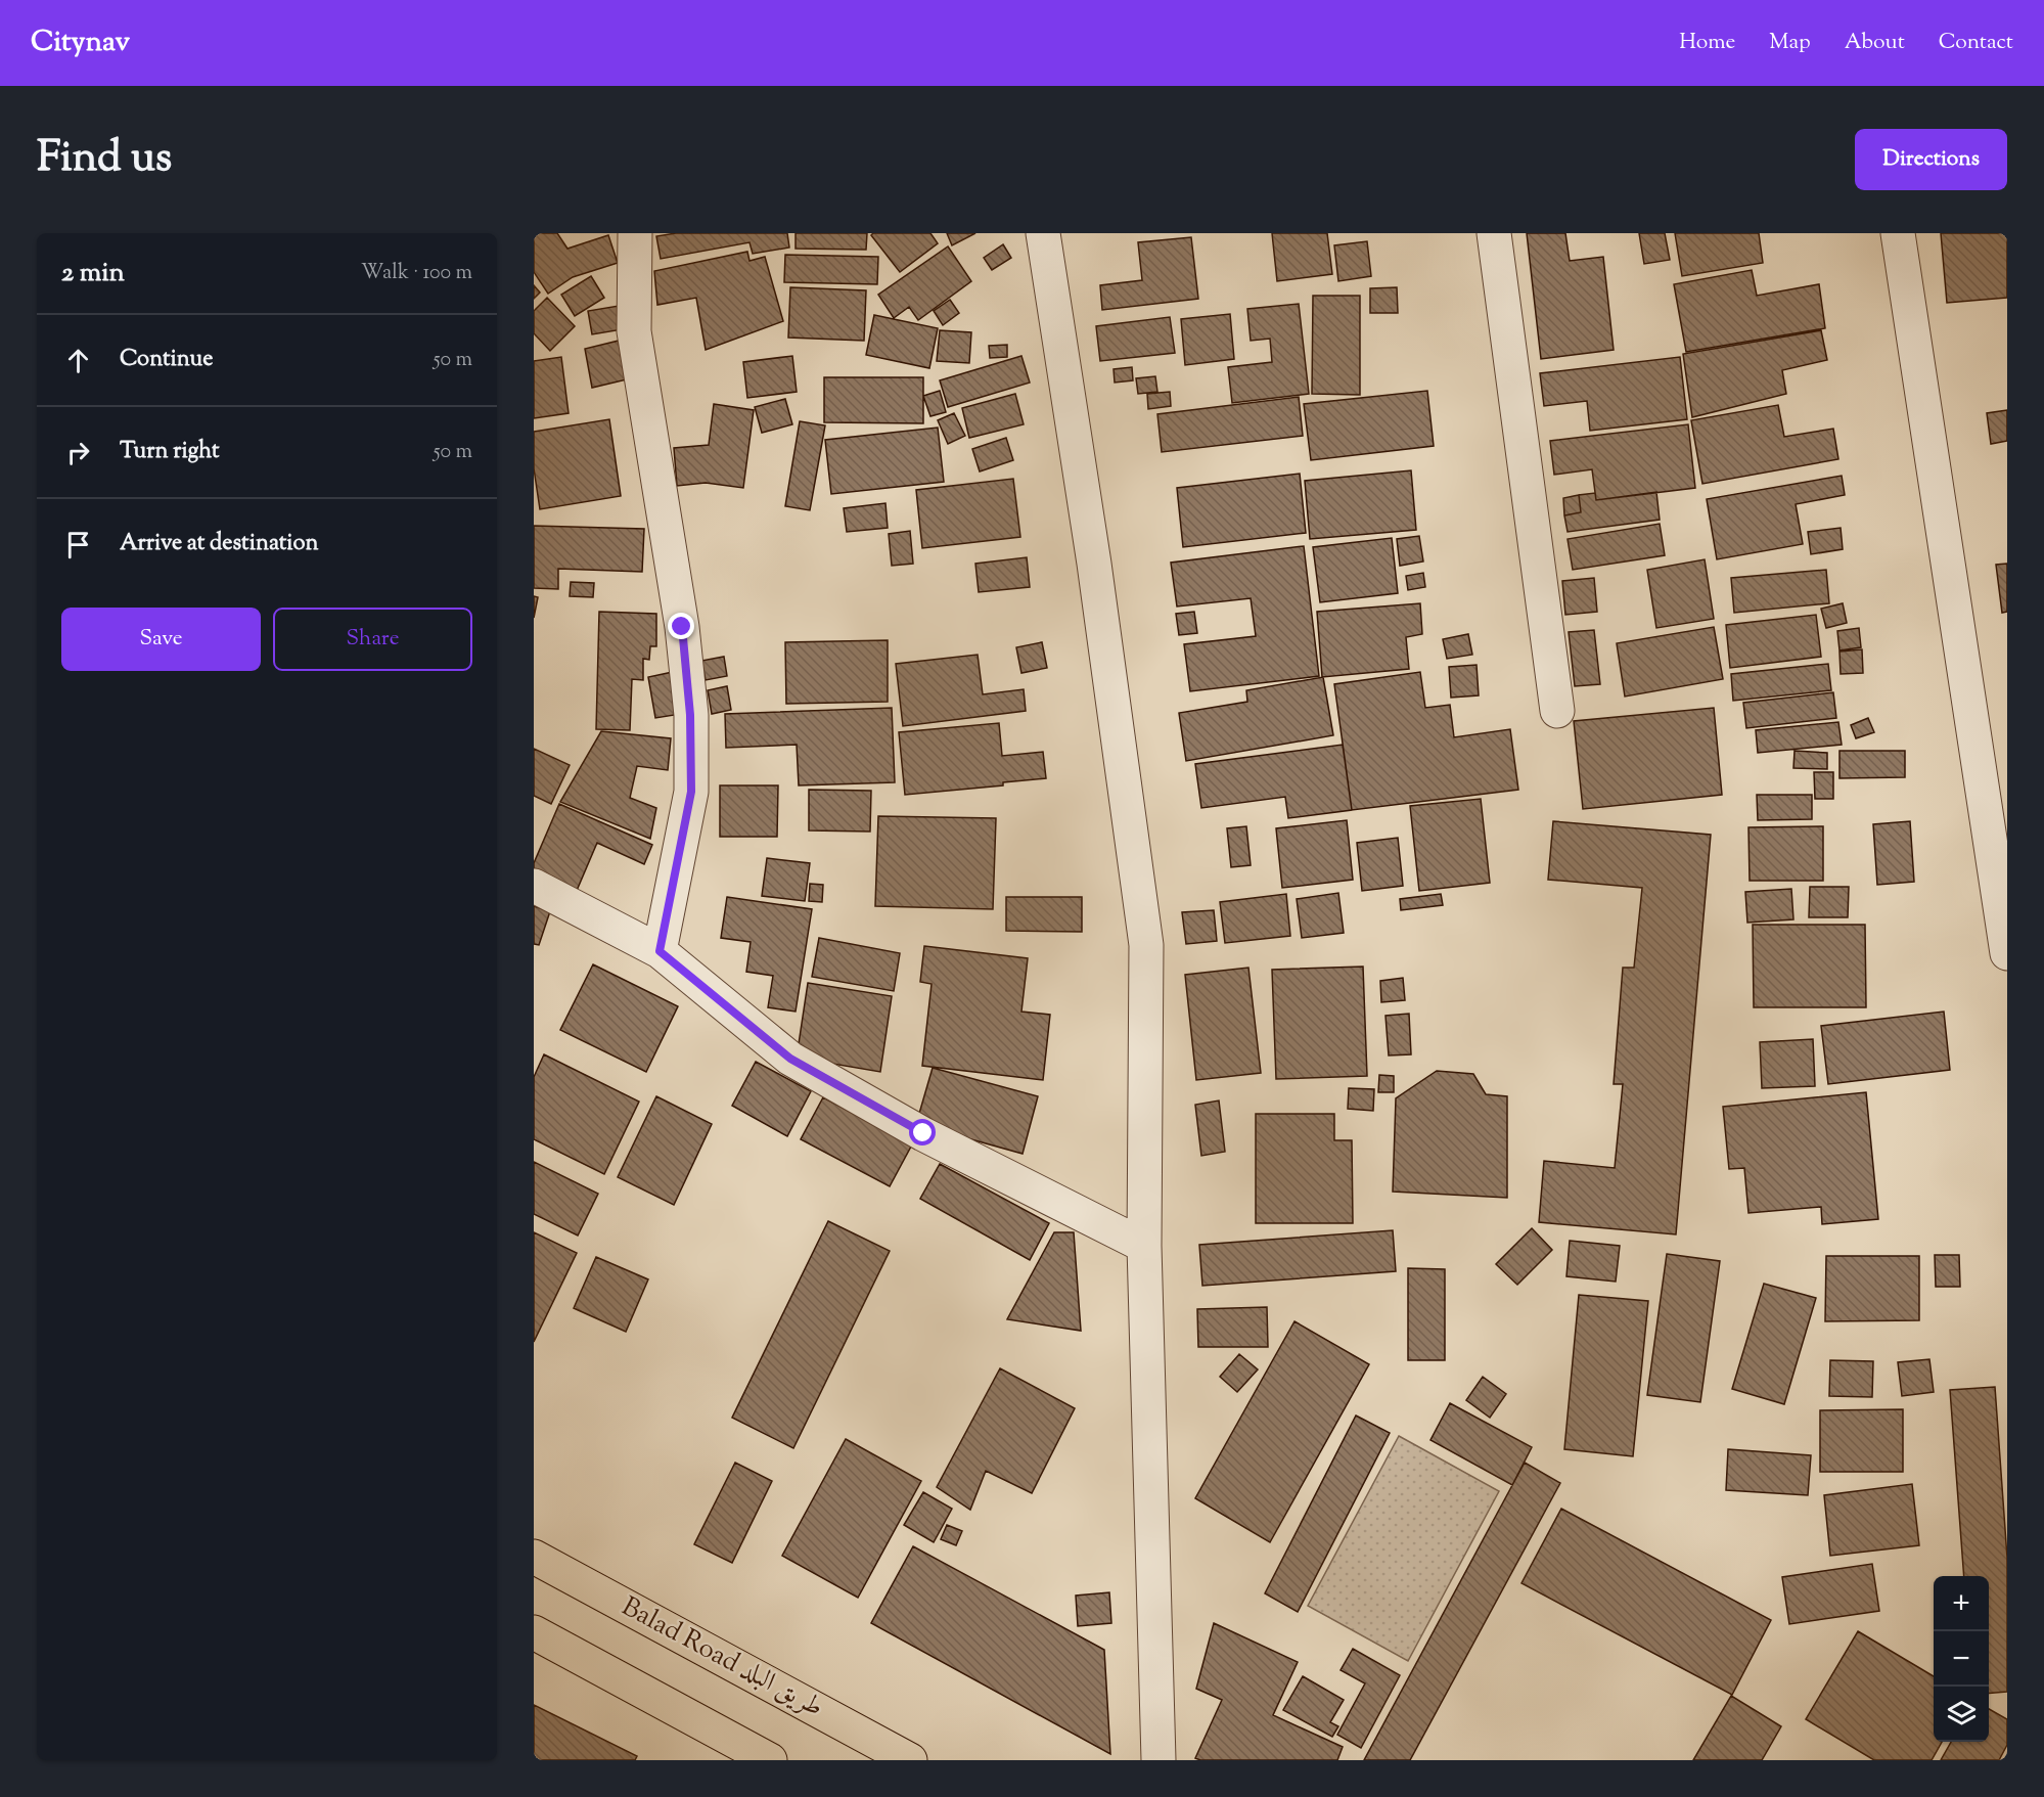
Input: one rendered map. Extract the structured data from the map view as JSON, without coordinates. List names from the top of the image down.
{
  "streets": {
    "highway": ["Balad Road طريق البلد"]
  },
  "page": {
    "header": "Citynav",
    "nav": [
      "Home",
      "Map",
      "About",
      "Contact"
    ],
    "title": "Find us",
    "buttons": [
      "Directions",
      ["Save", "Share"]
    ],
    "heading": ["2 min", "Walk · 100 m"],
    "list": [
      ["Continue", "50 m"],
      ["Turn right", "50 m"],
      "Arrive at destination"
    ],
    "map_buttons": ["+", "−"]
  }
}
